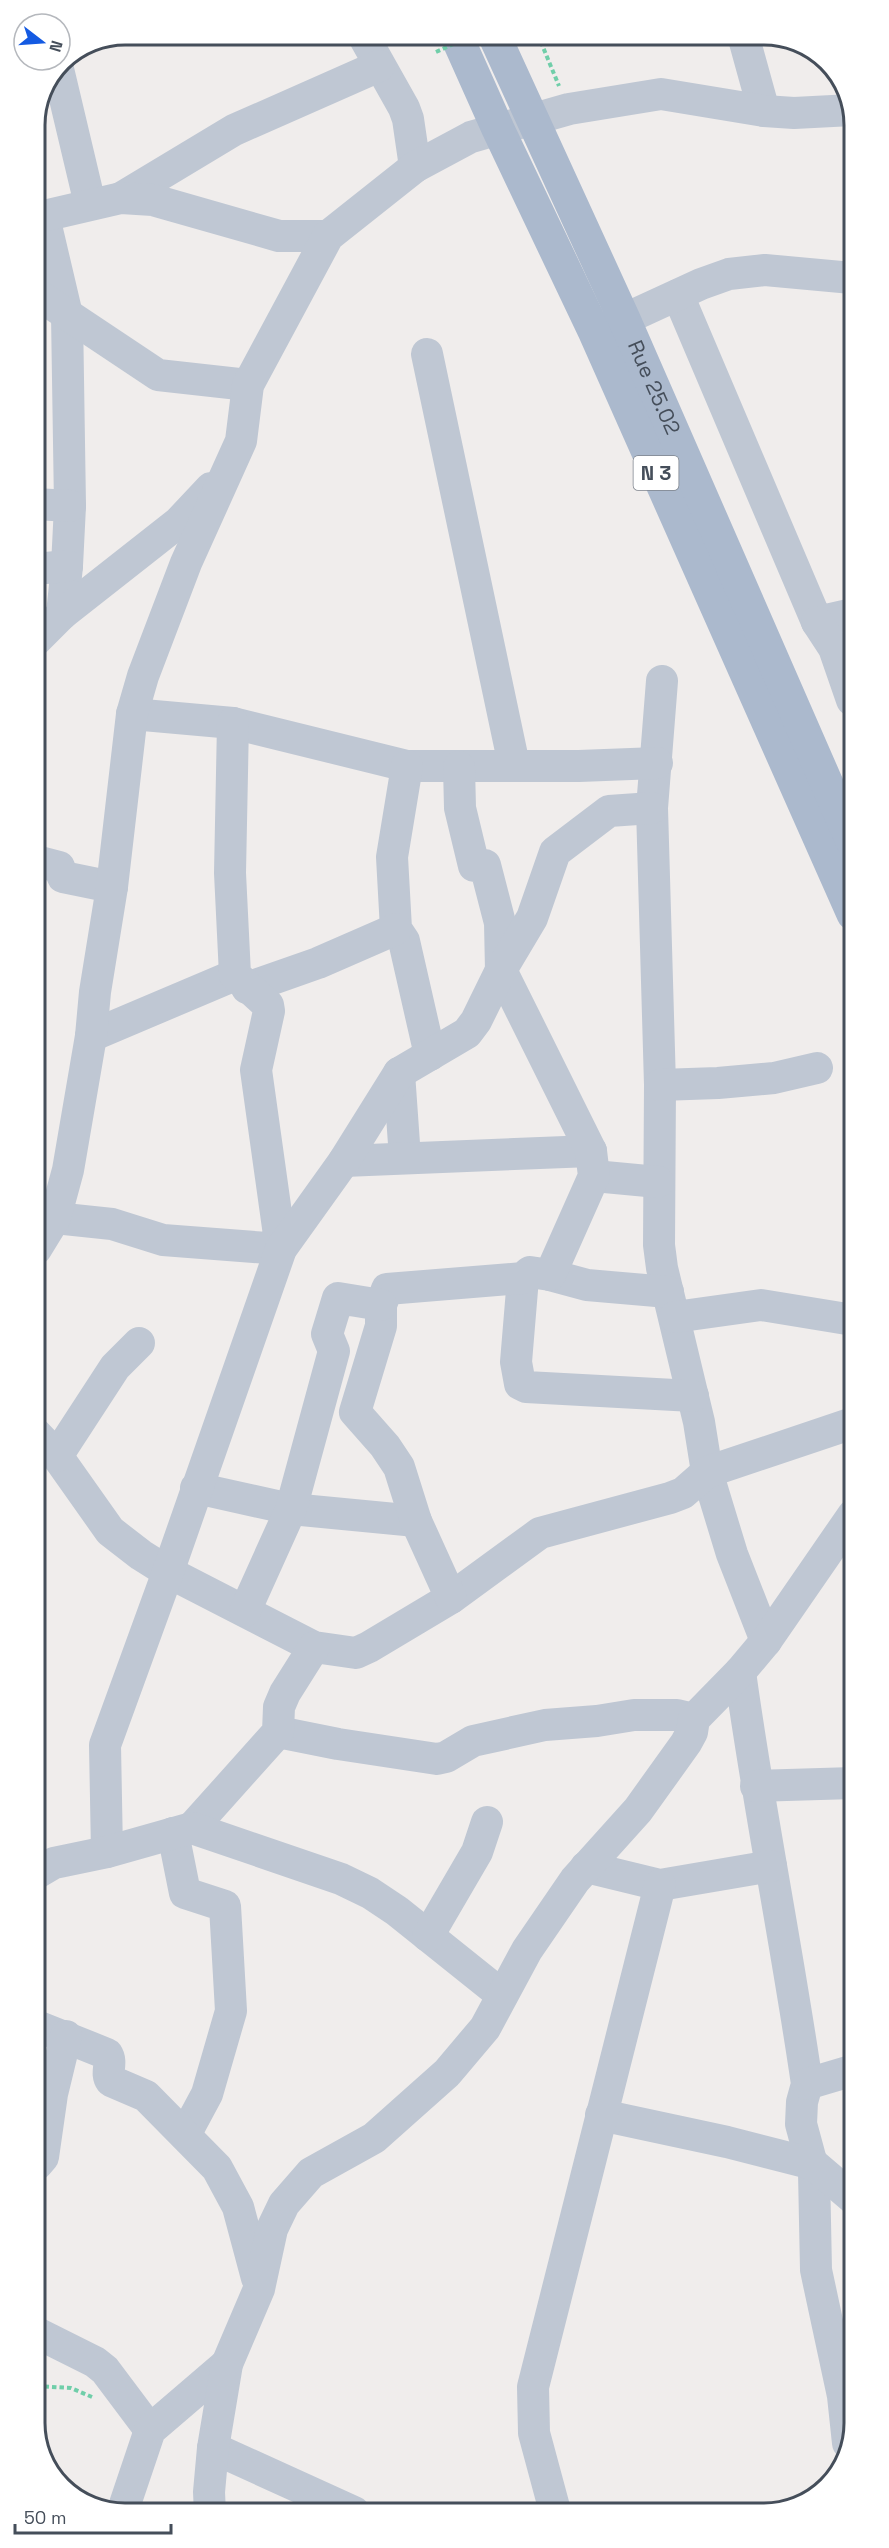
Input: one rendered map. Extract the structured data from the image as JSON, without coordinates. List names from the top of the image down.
{
  "streets": {
    "main road": ["Rue 25.02", "N 3"]
  },
  "scale_bar": "50 m",
  "north": "right"
}
